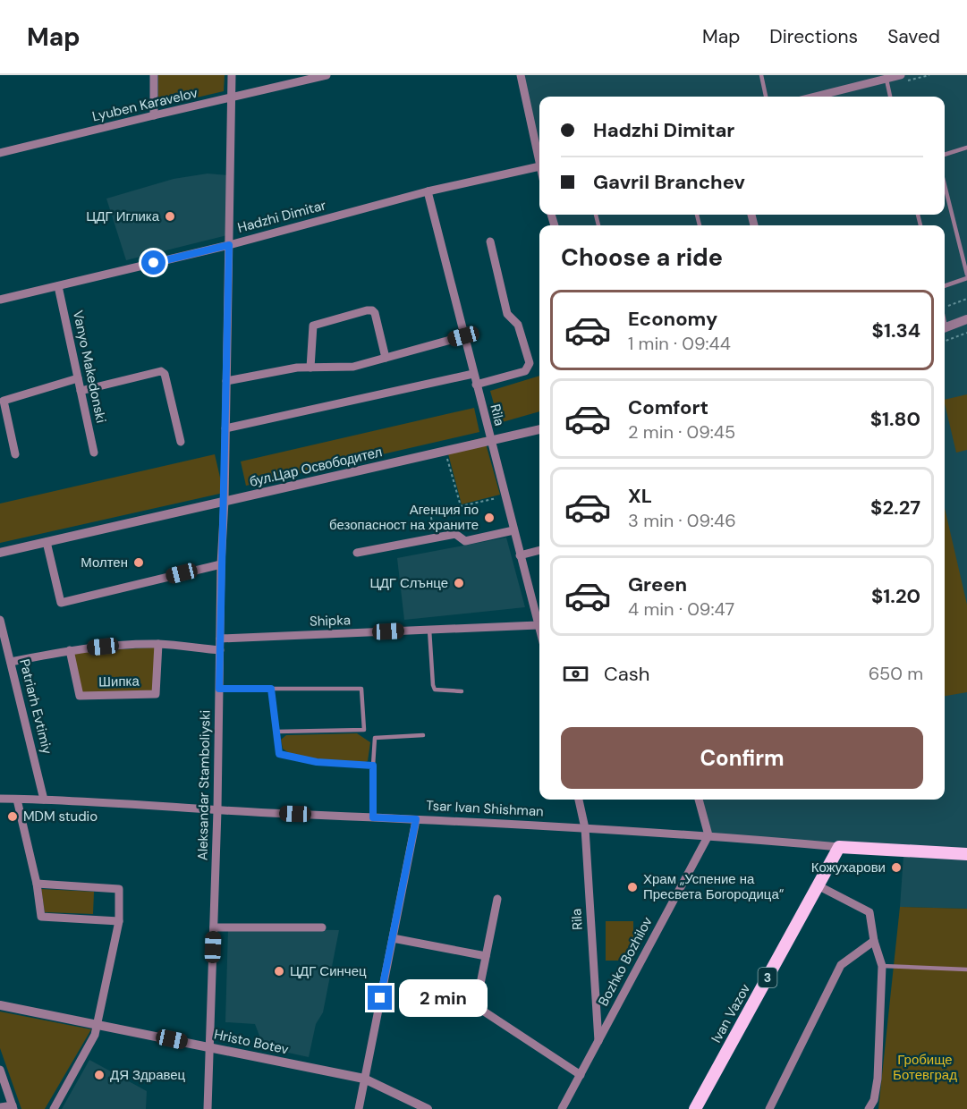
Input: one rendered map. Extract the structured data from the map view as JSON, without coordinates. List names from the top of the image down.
{
  "streets": {
    "main road": ["Tsar Ivan Shishman", "3", "Ivan Vazov"],
    "street": [
      "Lyuben Karavelov",
      "Hadzhi Dimitar",
      "Vanyo Makedonski",
      "Rila",
      "бул.Цар Освободител",
      "Shipka",
      "Шипка",
      "Patriarh Evtimiy",
      "Aleksandar Stamboliyski",
      "Bozhko Bozhilov",
      "Hristo Botev"
    ]
  },
  "crossings": [
    ["Lyuben Karavelov", "Aleksandar Stamboliyski"],
    ["Hadzhi Dimitar", "Vanyo Makedonski"],
    ["Hadzhi Dimitar", "Rila"],
    ["Hadzhi Dimitar", "Aleksandar Stamboliyski"],
    ["Rila", "бул.Цар Освободител"],
    ["Rila", "Shipka"],
    ["Rila", "Tsar Ivan Shishman"],
    ["Rila", "Bozhko Bozhilov"],
    ["бул.Цар Освободител", "Aleksandar Stamboliyski"],
    ["Shipka", "Aleksandar Stamboliyski"],
    ["Patriarh Evtimiy", "Tsar Ivan Shishman"],
    ["Aleksandar Stamboliyski", "Tsar Ivan Shishman"],
    ["Aleksandar Stamboliyski", "Hristo Botev"],
    ["Tsar Ivan Shishman", "Bozhko Bozhilov"],
    ["Tsar Ivan Shishman", "Ivan Vazov"]
  ],
  "parks": ["Гробище Ботевград"],
  "places": [
    "ЦДГ Иглика",
    "Агенция по безопасност на храните",
    "Молтен",
    "ЦДГ Слънце",
    "MDM studio",
    "Кожухарови",
    "Храм „Успение на Пресвета Богородица“",
    "ЦДГ Синчец",
    "ДЯ Здравец"
  ],
  "page": {
    "header": "Map",
    "nav": ["Map", "Directions", "Saved"],
    "banner": ["Hadzhi Dimitar", "Gavril Branchev"],
    "heading": "Choose a ride",
    "list": [
      {
        "name": "Economy",
        "note": "1 min · 09:44",
        "value": "$1.34"
      },
      {
        "name": "Comfort",
        "note": "2 min · 09:45",
        "value": "$1.80"
      },
      {
        "name": "XL",
        "note": "3 min · 09:46",
        "value": "$2.27"
      },
      {
        "name": "Green",
        "note": "4 min · 09:47",
        "value": "$1.20"
      }
    ],
    "pay": ["Cash", "650 m"],
    "buttons": "Confirm",
    "bubble": "2 min"
  }
}
